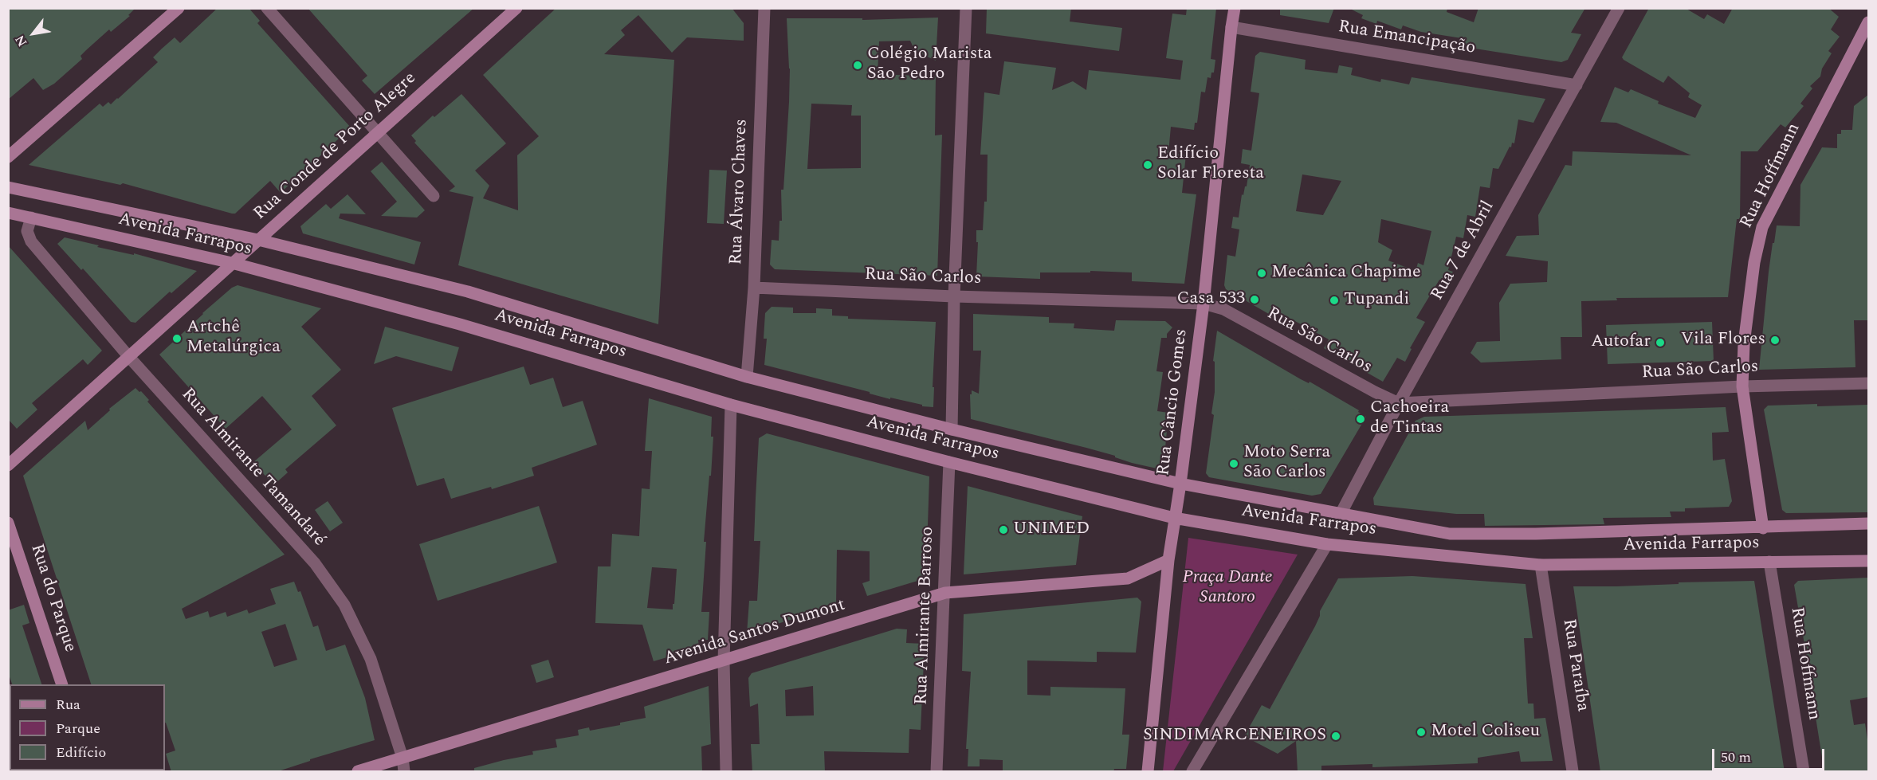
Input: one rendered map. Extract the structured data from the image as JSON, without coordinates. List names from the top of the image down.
{
  "streets": {
    "main road": [
      "Rua Conde de Porto Alegre",
      "Rua Hoffmann",
      "Avenida Farrapos",
      "Rua Câncio Gomes",
      "Rua do Parque",
      "Avenida Santos Dumont"
    ],
    "street": [
      "Rua Emancipação",
      "Rua Álvaro Chaves",
      "Rua 7 de Abril",
      "Rua São Carlos",
      "Rua Almirante Tamandaré",
      "Rua Almirante Barroso",
      "Rua Paraíba"
    ]
  },
  "crossings": [
    ["Rua Emancipação", "Rua 7 de Abril"],
    ["Rua Emancipação", "Rua Câncio Gomes"],
    ["Rua Conde de Porto Alegre", "Avenida Farrapos"],
    ["Rua Conde de Porto Alegre", "Rua Almirante Tamandaré"],
    ["Rua Hoffmann", "Avenida Farrapos"],
    ["Rua Hoffmann", "Rua São Carlos"],
    ["Rua Álvaro Chaves", "Avenida Farrapos"],
    ["Rua Álvaro Chaves", "Rua São Carlos"],
    ["Avenida Farrapos", "Rua 7 de Abril"],
    ["Avenida Farrapos", "Rua Câncio Gomes"],
    ["Avenida Farrapos", "Rua Almirante Tamandaré"],
    ["Avenida Farrapos", "Rua Almirante Barroso"],
    ["Avenida Farrapos", "Rua Paraíba"],
    ["Rua 7 de Abril", "Rua São Carlos"],
    ["Rua São Carlos", "Rua Câncio Gomes"],
    ["Rua Câncio Gomes", "Avenida Santos Dumont"],
    ["Rua Almirante Tamandaré", "Avenida Santos Dumont"],
    ["Rua Almirante Barroso", "Avenida Santos Dumont"]
  ],
  "parks": ["Praça Dante Santoro"],
  "places": [
    "Colégio Marista São Pedro",
    "Edifício Solar Floresta",
    "Mecânica Chapime",
    "Casa 533",
    "Tupandi",
    "Artchê Metalúrgica",
    "Vila Flores",
    "Autofar",
    "Cachoeira de Tintas",
    "Moto Serra São Carlos",
    "UNIMED",
    "Motel Coliseu",
    "SINDIMARCENEIROS"
  ],
  "legend": ["Rua", "Parque", "Edifício"],
  "scale_bar": "50 m",
  "north": "bottom left"
}
